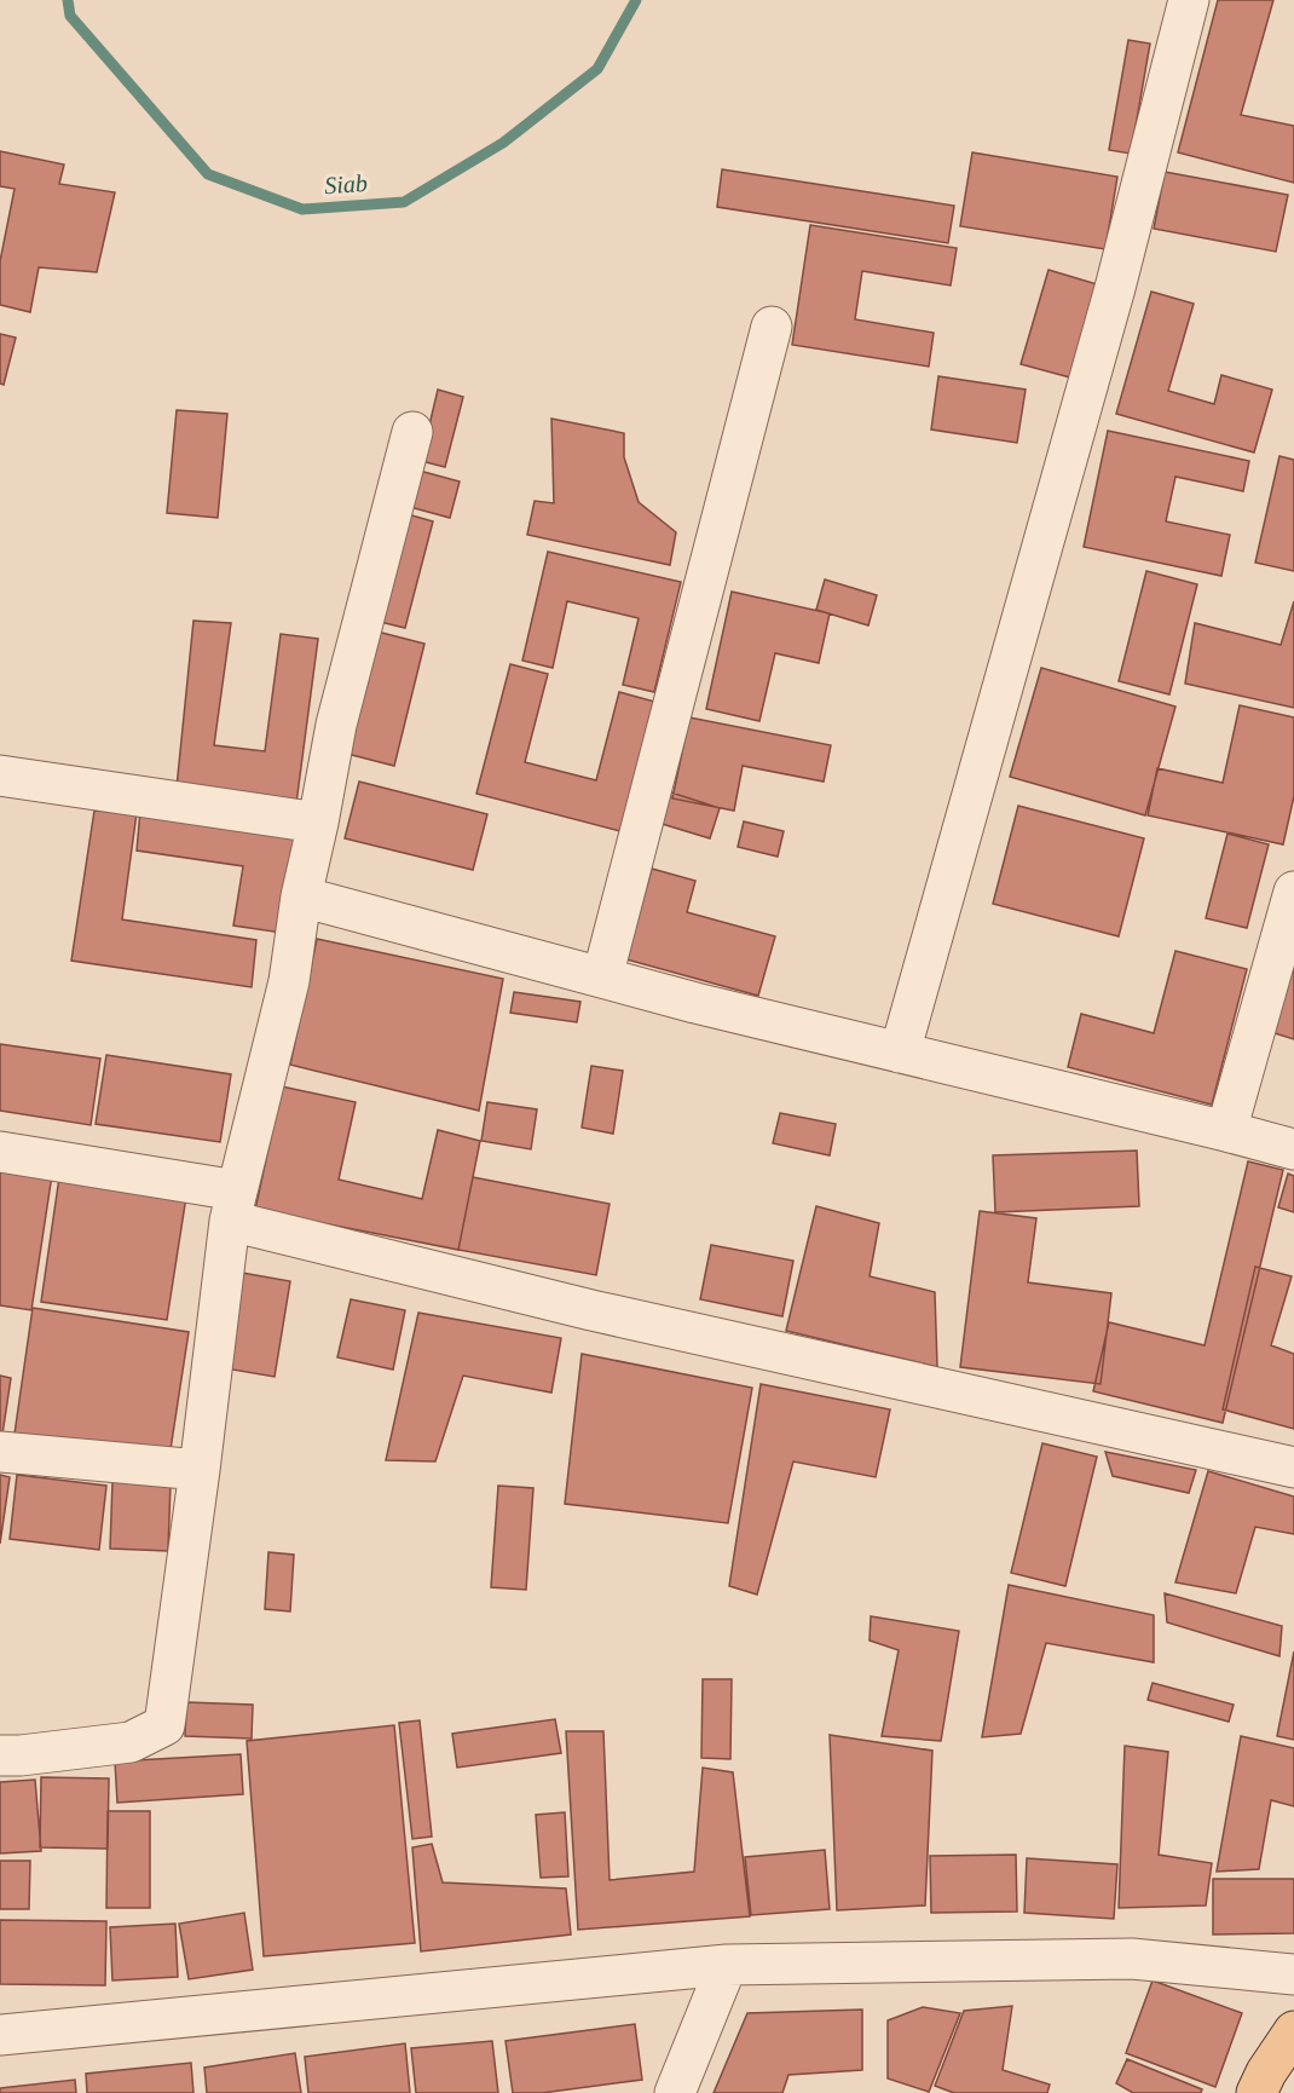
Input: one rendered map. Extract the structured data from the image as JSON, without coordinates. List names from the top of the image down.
{
  "water": ["Siab"]
}
